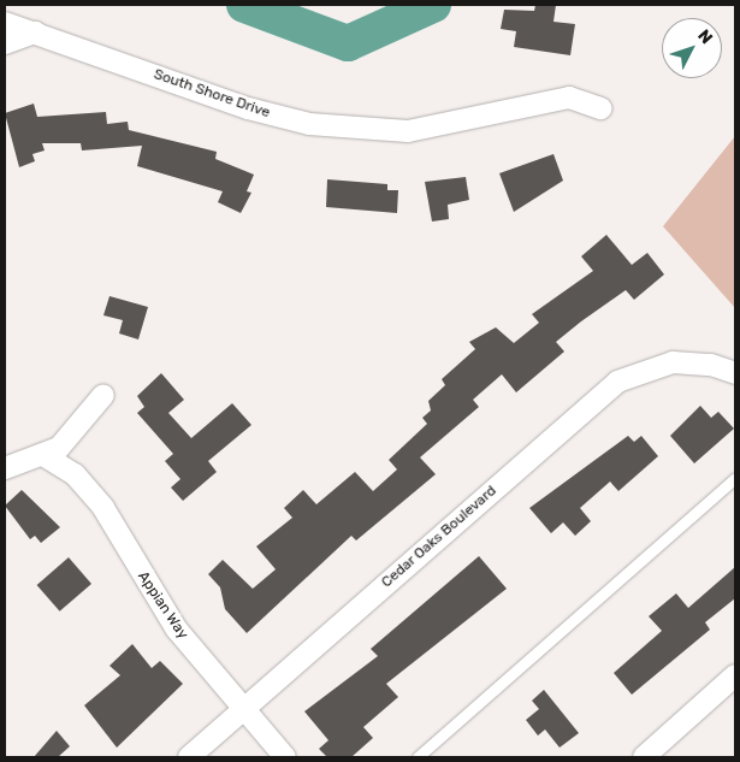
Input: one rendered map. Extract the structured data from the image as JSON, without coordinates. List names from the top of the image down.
{
  "streets": {
    "street": ["South Shore Drive", "Cedar Oaks Boulevard", "Appian Way"]
  },
  "crossings": [
    ["Cedar Oaks Boulevard", "Appian Way"]
  ],
  "north": "top right"
}
